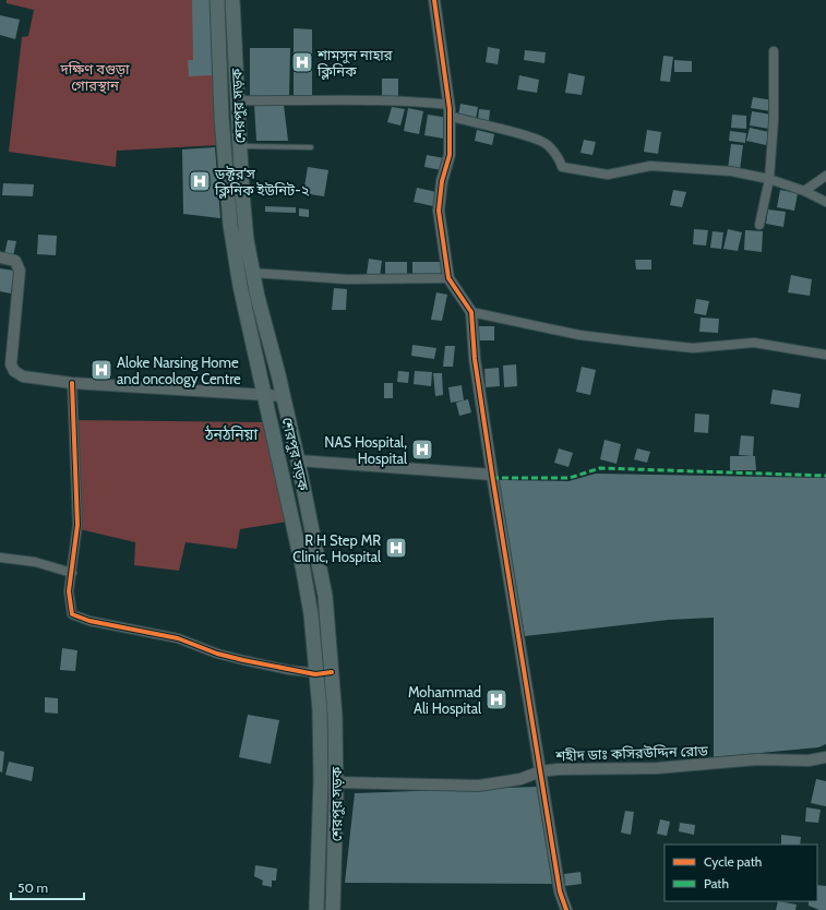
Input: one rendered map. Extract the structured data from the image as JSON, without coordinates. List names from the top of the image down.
{
  "streets": {
    "highway": ["শেরপুর সড়ক"],
    "street": ["শহীদ ডাঃ কসিরউদ্দিন রোড"]
  },
  "crossings": [
    ["শেরপুর সড়ক", "শহীদ ডাঃ কসিরউদ্দিন রোড"]
  ],
  "districts": ["ঠনঠনিয়া"],
  "parks": ["দক্ষিণ বগুড়া গোরস্থান"],
  "places": {
    "hospital": [
      "শামসুন নাহার ক্লিনিক",
      "ডক্টর'স ক্লিনিক ইউনিট-২",
      "Aloke Narsing Home and oncology Centre",
      "NAS Hospital, Hospital",
      "R H Step MR Clinic, Hospital",
      "Mohammad Ali Hospital"
    ]
  },
  "legend": ["Cycle path", "Path"],
  "scale_bar": "50 m"
}
